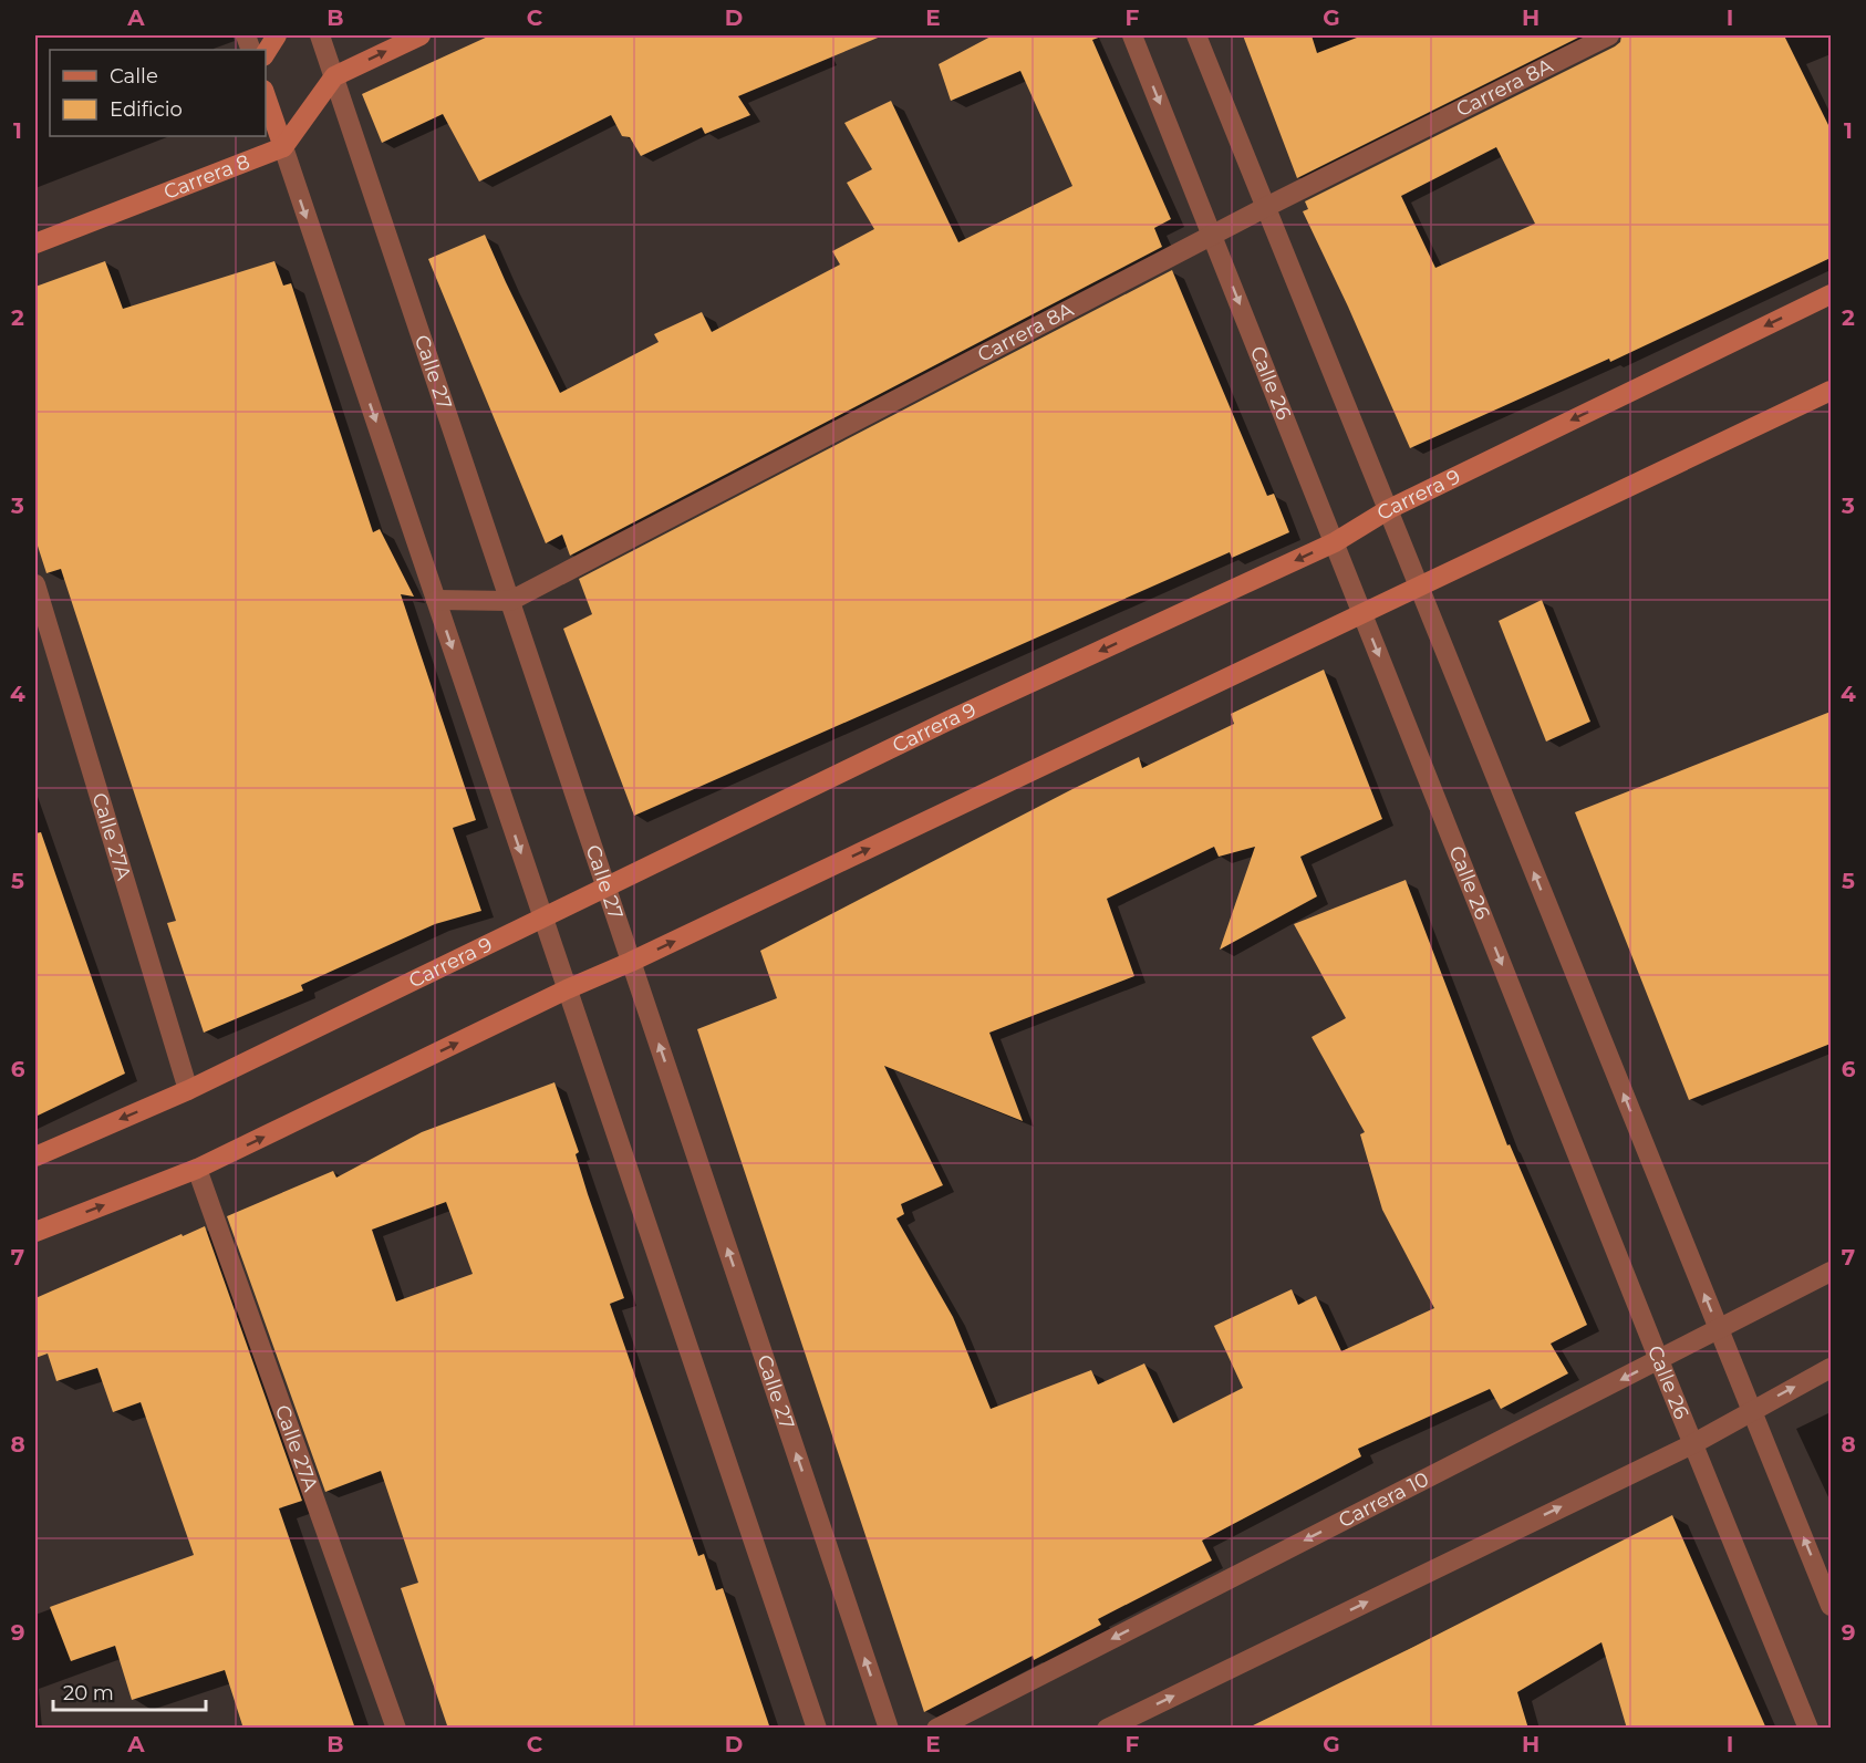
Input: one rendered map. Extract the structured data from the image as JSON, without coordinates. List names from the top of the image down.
{
  "streets": {
    "street": [
      "Carrera 8A",
      "Carrera 8",
      "Calle 27",
      "Calle 26",
      "Carrera 9",
      "Calle 27A",
      "Carrera 10"
    ]
  },
  "crossings": [
    ["Carrera 8A", "Calle 27"],
    ["Carrera 8A", "Calle 26"],
    ["Calle 27", "Carrera 9"],
    ["Calle 26", "Carrera 9"],
    ["Calle 26", "Carrera 10"],
    ["Carrera 9", "Calle 27A"]
  ],
  "legend": ["Calle", "Edificio"],
  "scale_bar": "20 m",
  "grid": {
    "columns": [
      "A",
      "B",
      "C",
      "D",
      "E",
      "F",
      "G",
      "H",
      "I"
    ],
    "rows": [
      "1",
      "2",
      "3",
      "4",
      "5",
      "6",
      "7",
      "8",
      "9"
    ]
  }
}
